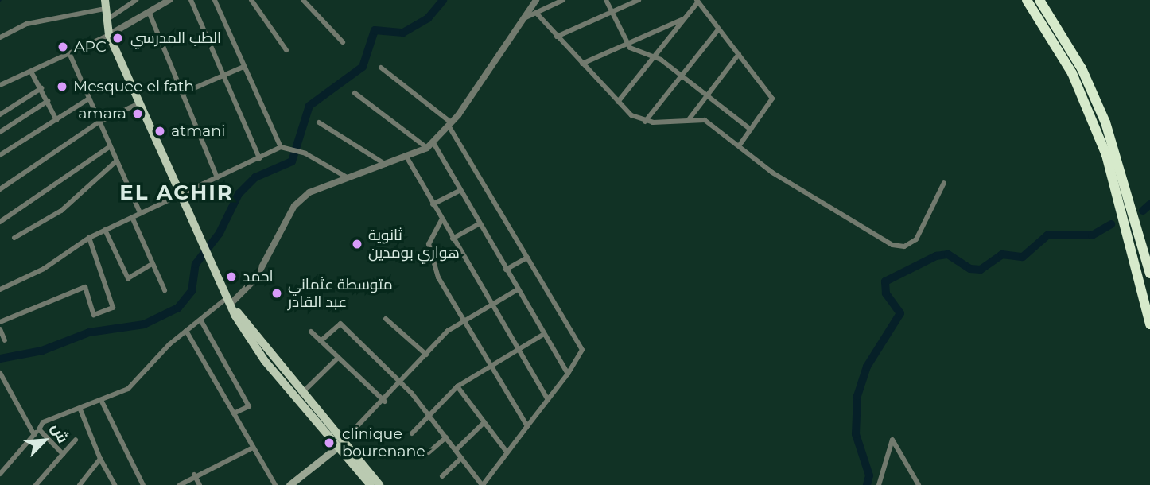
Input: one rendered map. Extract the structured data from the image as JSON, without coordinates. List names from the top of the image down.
{
  "districts": ["EL ACHIR"],
  "places": [
    "الطب المدرسي",
    "APC",
    "Mesquee el fath",
    "amara",
    "atmani",
    "ثانوية هواري بومدين",
    "احمد",
    "متوسطة عثماني عبد القادر",
    "clinique bourenane"
  ],
  "north": "top right"
}
